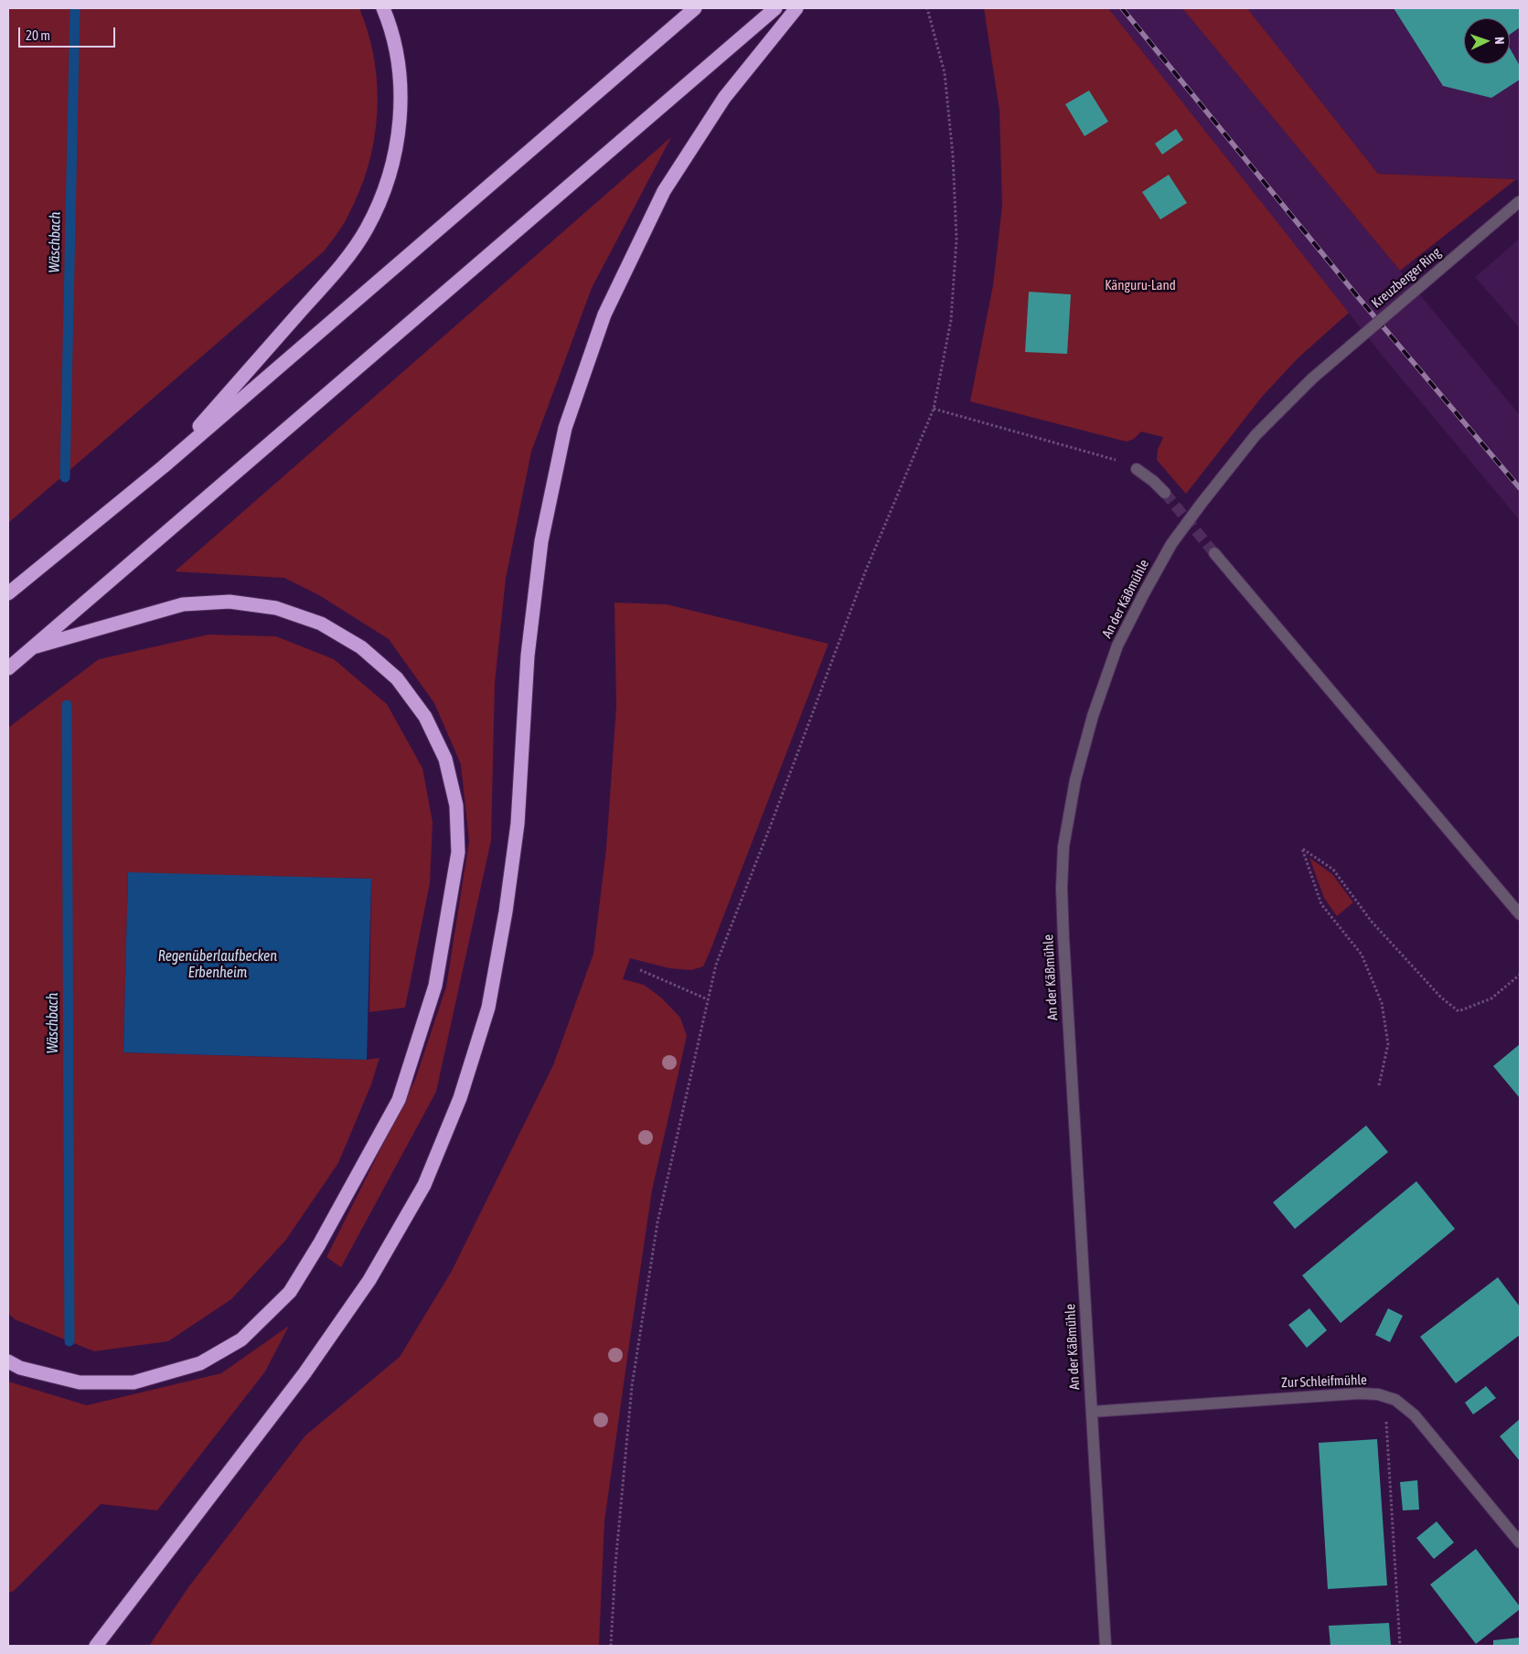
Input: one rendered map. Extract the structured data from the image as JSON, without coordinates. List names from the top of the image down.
{
  "streets": {
    "street": ["Kreuzberger Ring", "An der Käßmühle", "Zur Schleifmühle"]
  },
  "crossings": [
    ["Kreuzberger Ring", "An der Käßmühle"],
    ["An der Käßmühle", "Zur Schleifmühle"]
  ],
  "water": ["Wäschbach", "Regenüberlaufbecken Erbenheim"],
  "parks": ["Känguru-Land"],
  "scale_bar": "20 m",
  "north": "right"
}
